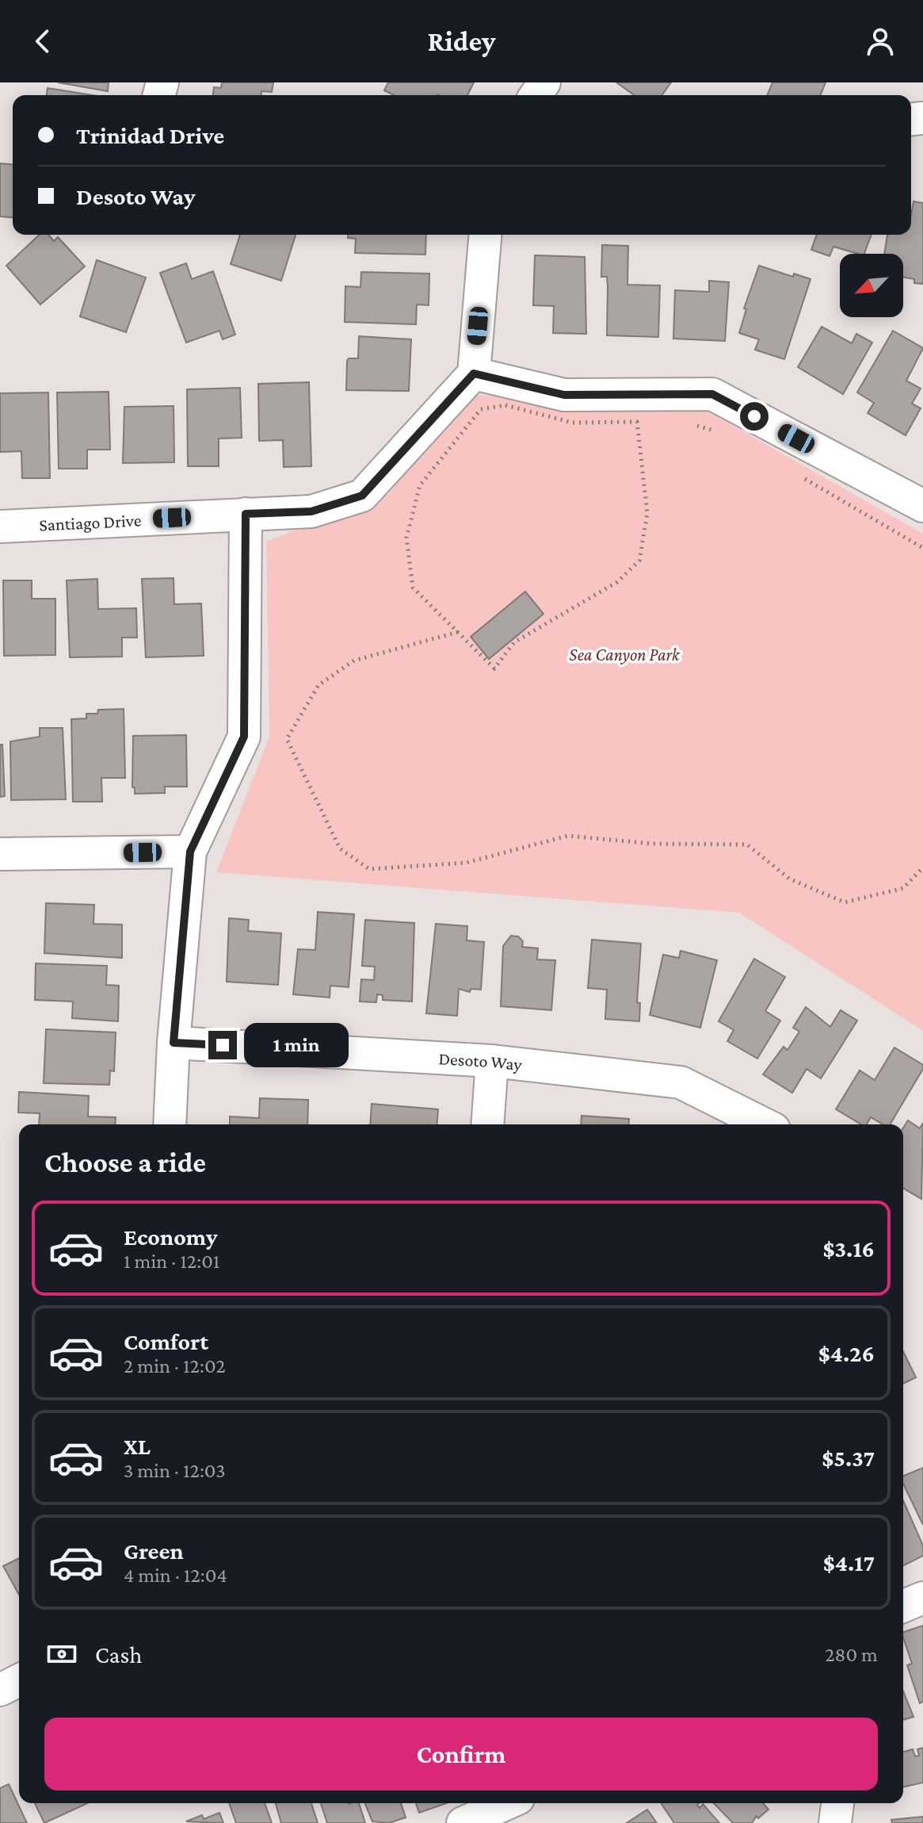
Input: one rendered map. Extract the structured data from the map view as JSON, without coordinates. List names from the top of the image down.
{
  "streets": {
    "street": ["Santiago Drive", "Desoto Way"]
  },
  "parks": ["Sea Canyon Park"],
  "north": "bottom left",
  "page": {
    "header": "Ridey",
    "banner": ["Trinidad Drive", "Desoto Way"],
    "bubble": "1 min",
    "heading": "Choose a ride",
    "list": [
      {
        "name": "Economy",
        "note": "1 min · 12:01",
        "value": "$3.16"
      },
      {
        "name": "Comfort",
        "note": "2 min · 12:02",
        "value": "$4.26"
      },
      {
        "name": "XL",
        "note": "3 min · 12:03",
        "value": "$5.37"
      },
      {
        "name": "Green",
        "note": "4 min · 12:04",
        "value": "$4.17"
      }
    ],
    "pay": ["Cash", "280 m"],
    "buttons": "Confirm"
  }
}
